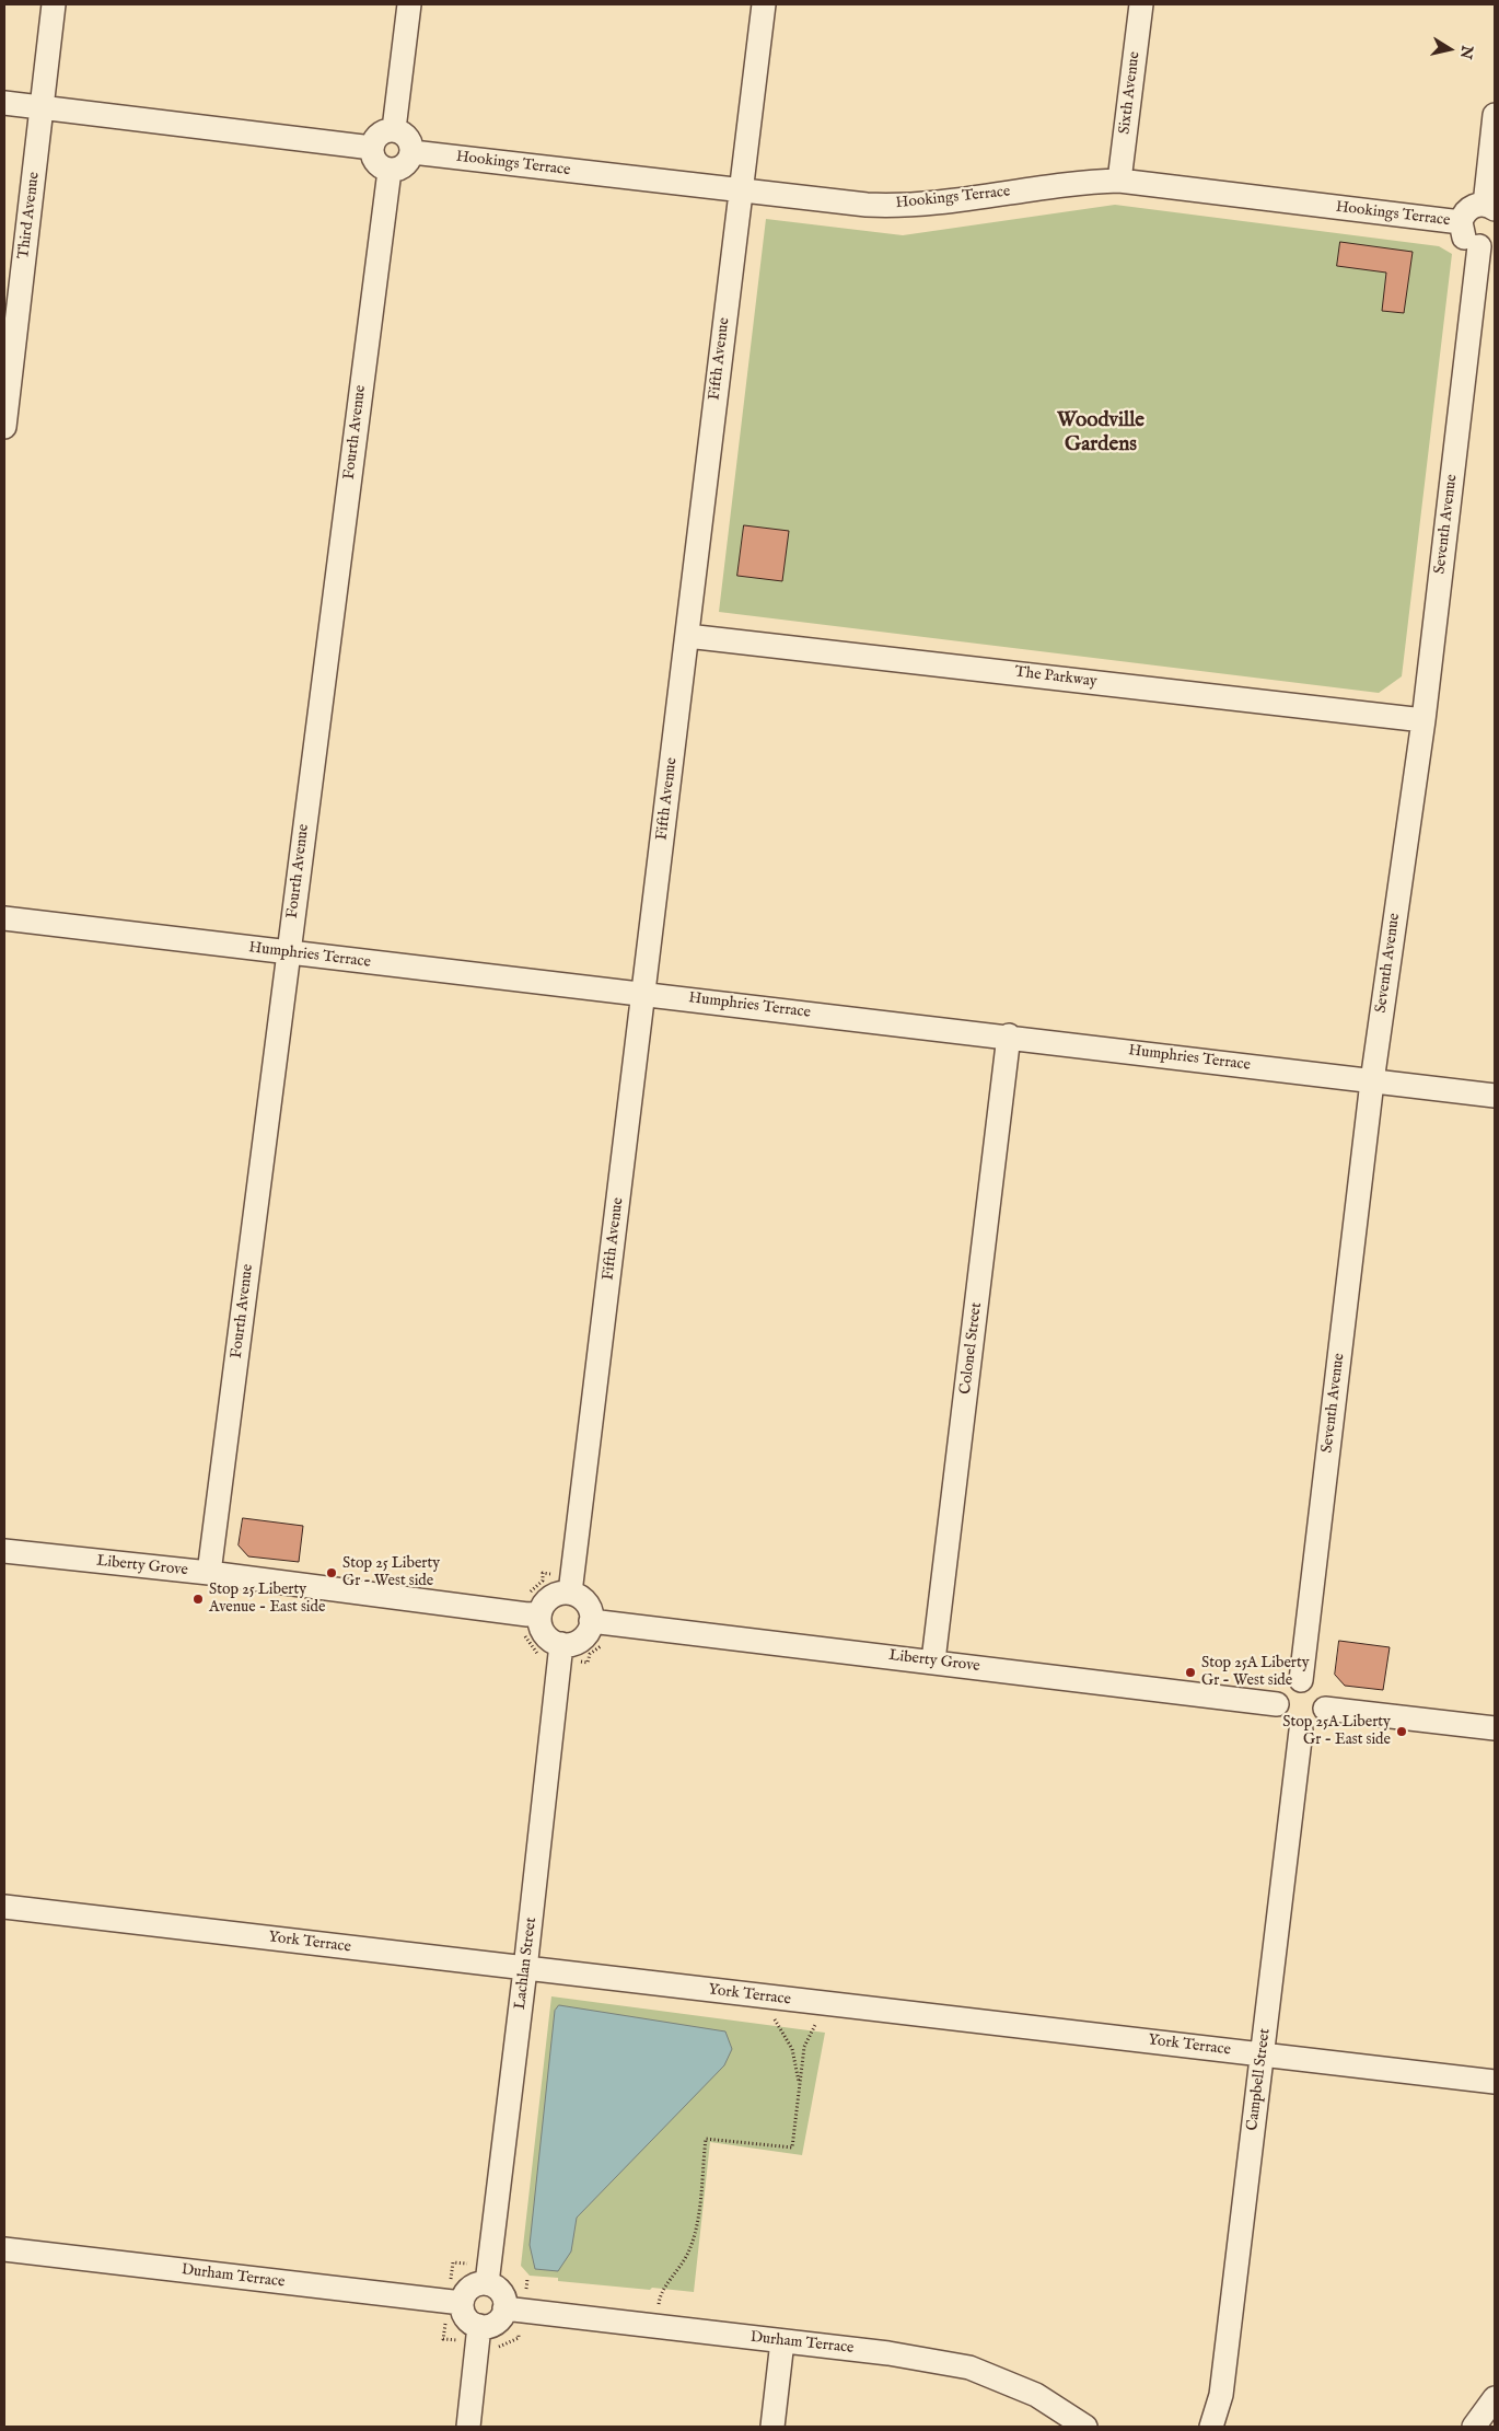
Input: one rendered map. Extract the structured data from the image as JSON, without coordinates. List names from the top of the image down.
{
  "streets": {
    "street": [
      "Sixth Avenue",
      "Hookings Terrace",
      "Third Avenue",
      "Fifth Avenue",
      "Fourth Avenue",
      "Seventh Avenue",
      "The Parkway",
      "Humphries Terrace",
      "Colonel Street",
      "Liberty Grove",
      "York Terrace",
      "Lachlan Street",
      "Campbell Street",
      "Durham Terrace"
    ]
  },
  "crossings": [
    ["Sixth Avenue", "Hookings Terrace"],
    ["Hookings Terrace", "Fifth Avenue"],
    ["Hookings Terrace", "Fourth Avenue"],
    ["Fifth Avenue", "The Parkway"],
    ["Fifth Avenue", "Humphries Terrace"],
    ["Fifth Avenue", "Liberty Grove"],
    ["Fifth Avenue", "Lachlan Street"],
    ["Fourth Avenue", "Humphries Terrace"],
    ["Fourth Avenue", "Liberty Grove"],
    ["Seventh Avenue", "The Parkway"],
    ["Seventh Avenue", "Humphries Terrace"],
    ["Seventh Avenue", "Liberty Grove"],
    ["Seventh Avenue", "Campbell Street"],
    ["Humphries Terrace", "Colonel Street"],
    ["Colonel Street", "Liberty Grove"],
    ["Liberty Grove", "Lachlan Street"],
    ["Liberty Grove", "Campbell Street"],
    ["York Terrace", "Lachlan Street"],
    ["York Terrace", "Campbell Street"],
    ["Lachlan Street", "Durham Terrace"]
  ],
  "districts": ["Woodville Gardens"],
  "places": [
    "Stop 25 Liberty Gr - West side",
    "Stop 25 Liberty Avenue - East side",
    "Stop 25A Liberty Gr - West side",
    "Stop 25A Liberty Gr - East side"
  ],
  "north": "right"
}
